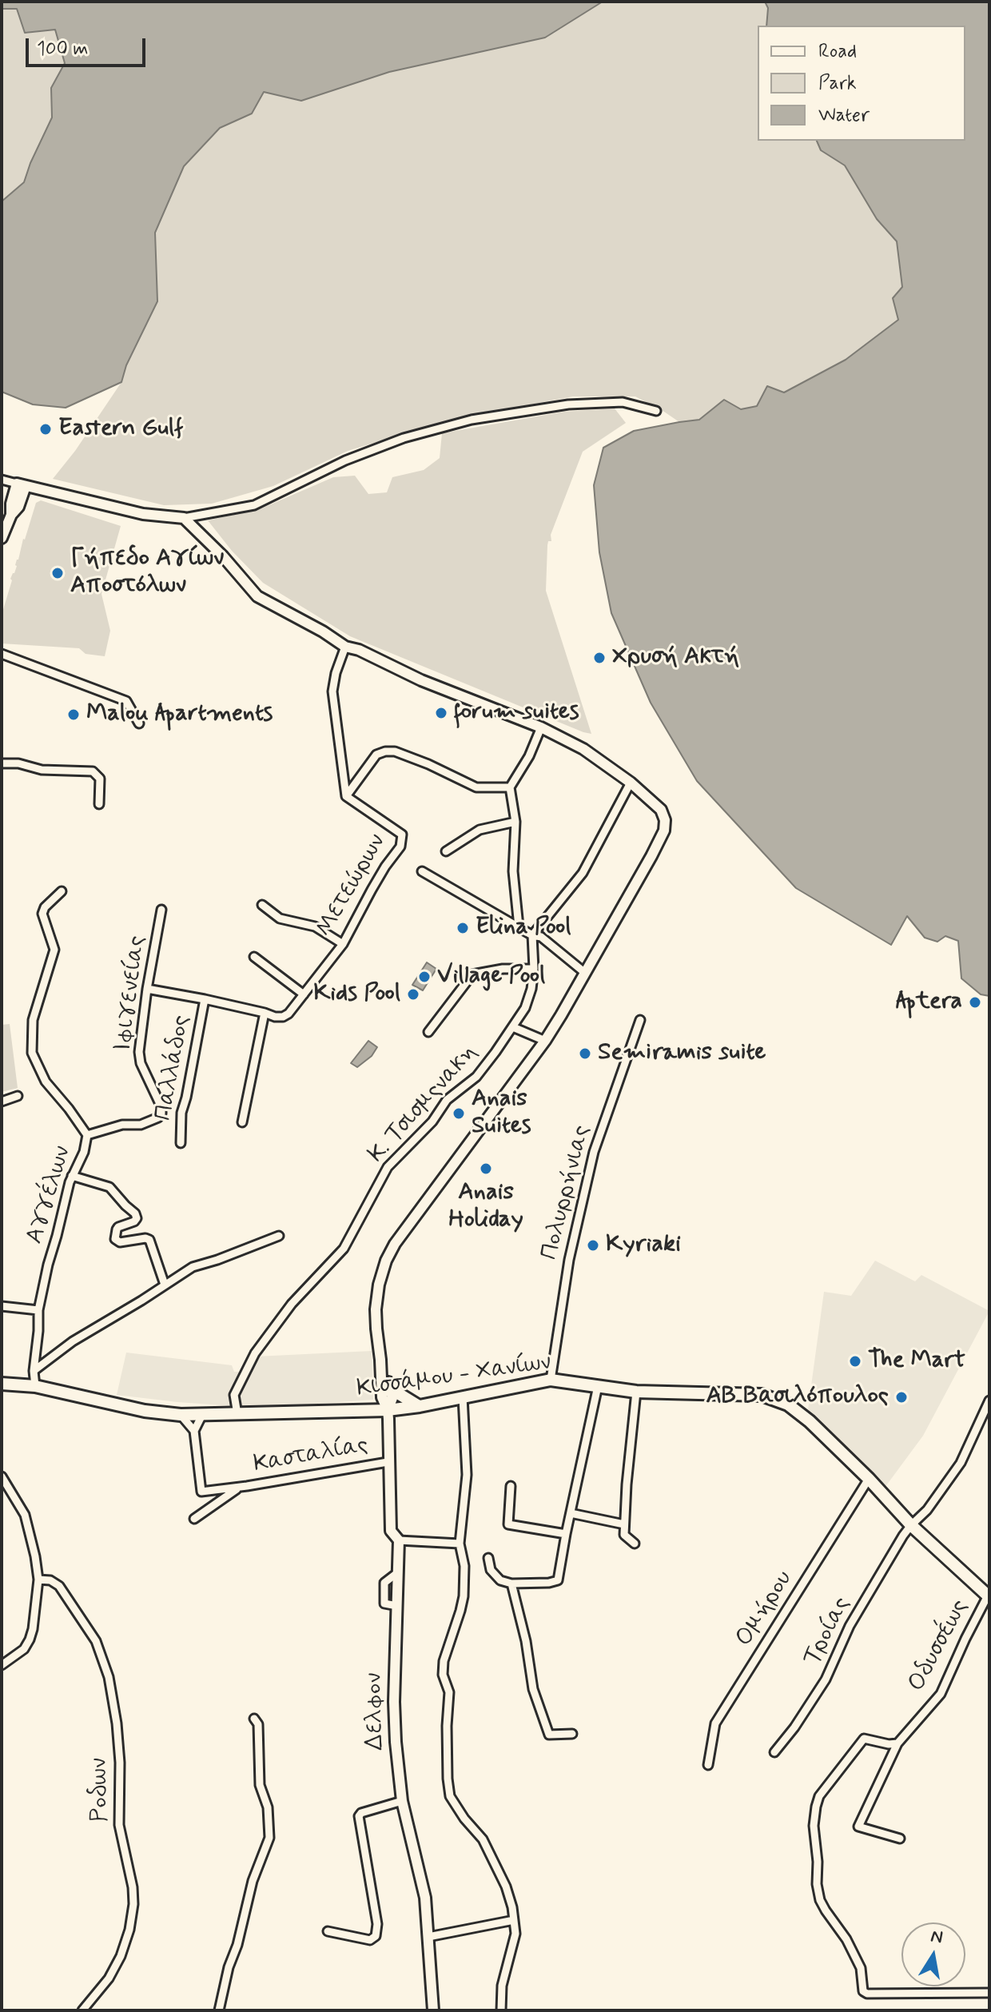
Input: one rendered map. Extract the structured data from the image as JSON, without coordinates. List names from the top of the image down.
{
  "streets": {
    "main road": ["Κισσάμου - Χανίων"],
    "street": [
      "Μετεώρων",
      "Ιφιγενείας",
      "Παλλάδος",
      "Κ. Τσισμςνακη",
      "Πολυρρήνιας",
      "Αγγέλων",
      "Κασταλίας",
      "Ομήρου",
      "Τροίας",
      "Οδυσσέως",
      "Δελφον",
      "Ροδων"
    ]
  },
  "crossings": [
    ["Μετεώρων", "Ιφιγενείας"],
    ["Μετεώρων", "Παλλάδος"],
    ["Ιφιγενείας", "Αγγέλων"],
    ["Κ. Τσισμςνακη", "Κισσάμου - Χανίων"],
    ["Πολυρρήνιας", "Κισσάμου - Χανίων"],
    ["Αγγέλων", "Κισσάμου - Χανίων"],
    ["Κισσάμου - Χανίων", "Ομήρου"],
    ["Κισσάμου - Χανίων", "Τροίας"],
    ["Κισσάμου - Χανίων", "Οδυσσέως"],
    ["Κισσάμου - Χανίων", "Δελφον"],
    ["Κασταλίας", "Δελφον"]
  ],
  "places": [
    "Eastern Gulf",
    "Γήπεδο Αγίων Αποστόλων",
    "Χρυσή Ακτή",
    "forum suites",
    "Malou Apartments",
    "Elina Pool",
    "Village Pool",
    "Kids Pool",
    "Aptera",
    "Semiramis suite",
    "Anais Suites",
    "Anais Holiday",
    "Kyriaki",
    "The Mart",
    "ΑΒ Βασιλόπουλος"
  ],
  "legend": ["Road", "Park", "Water"],
  "scale_bar": "100 m",
  "north": "top"
}
